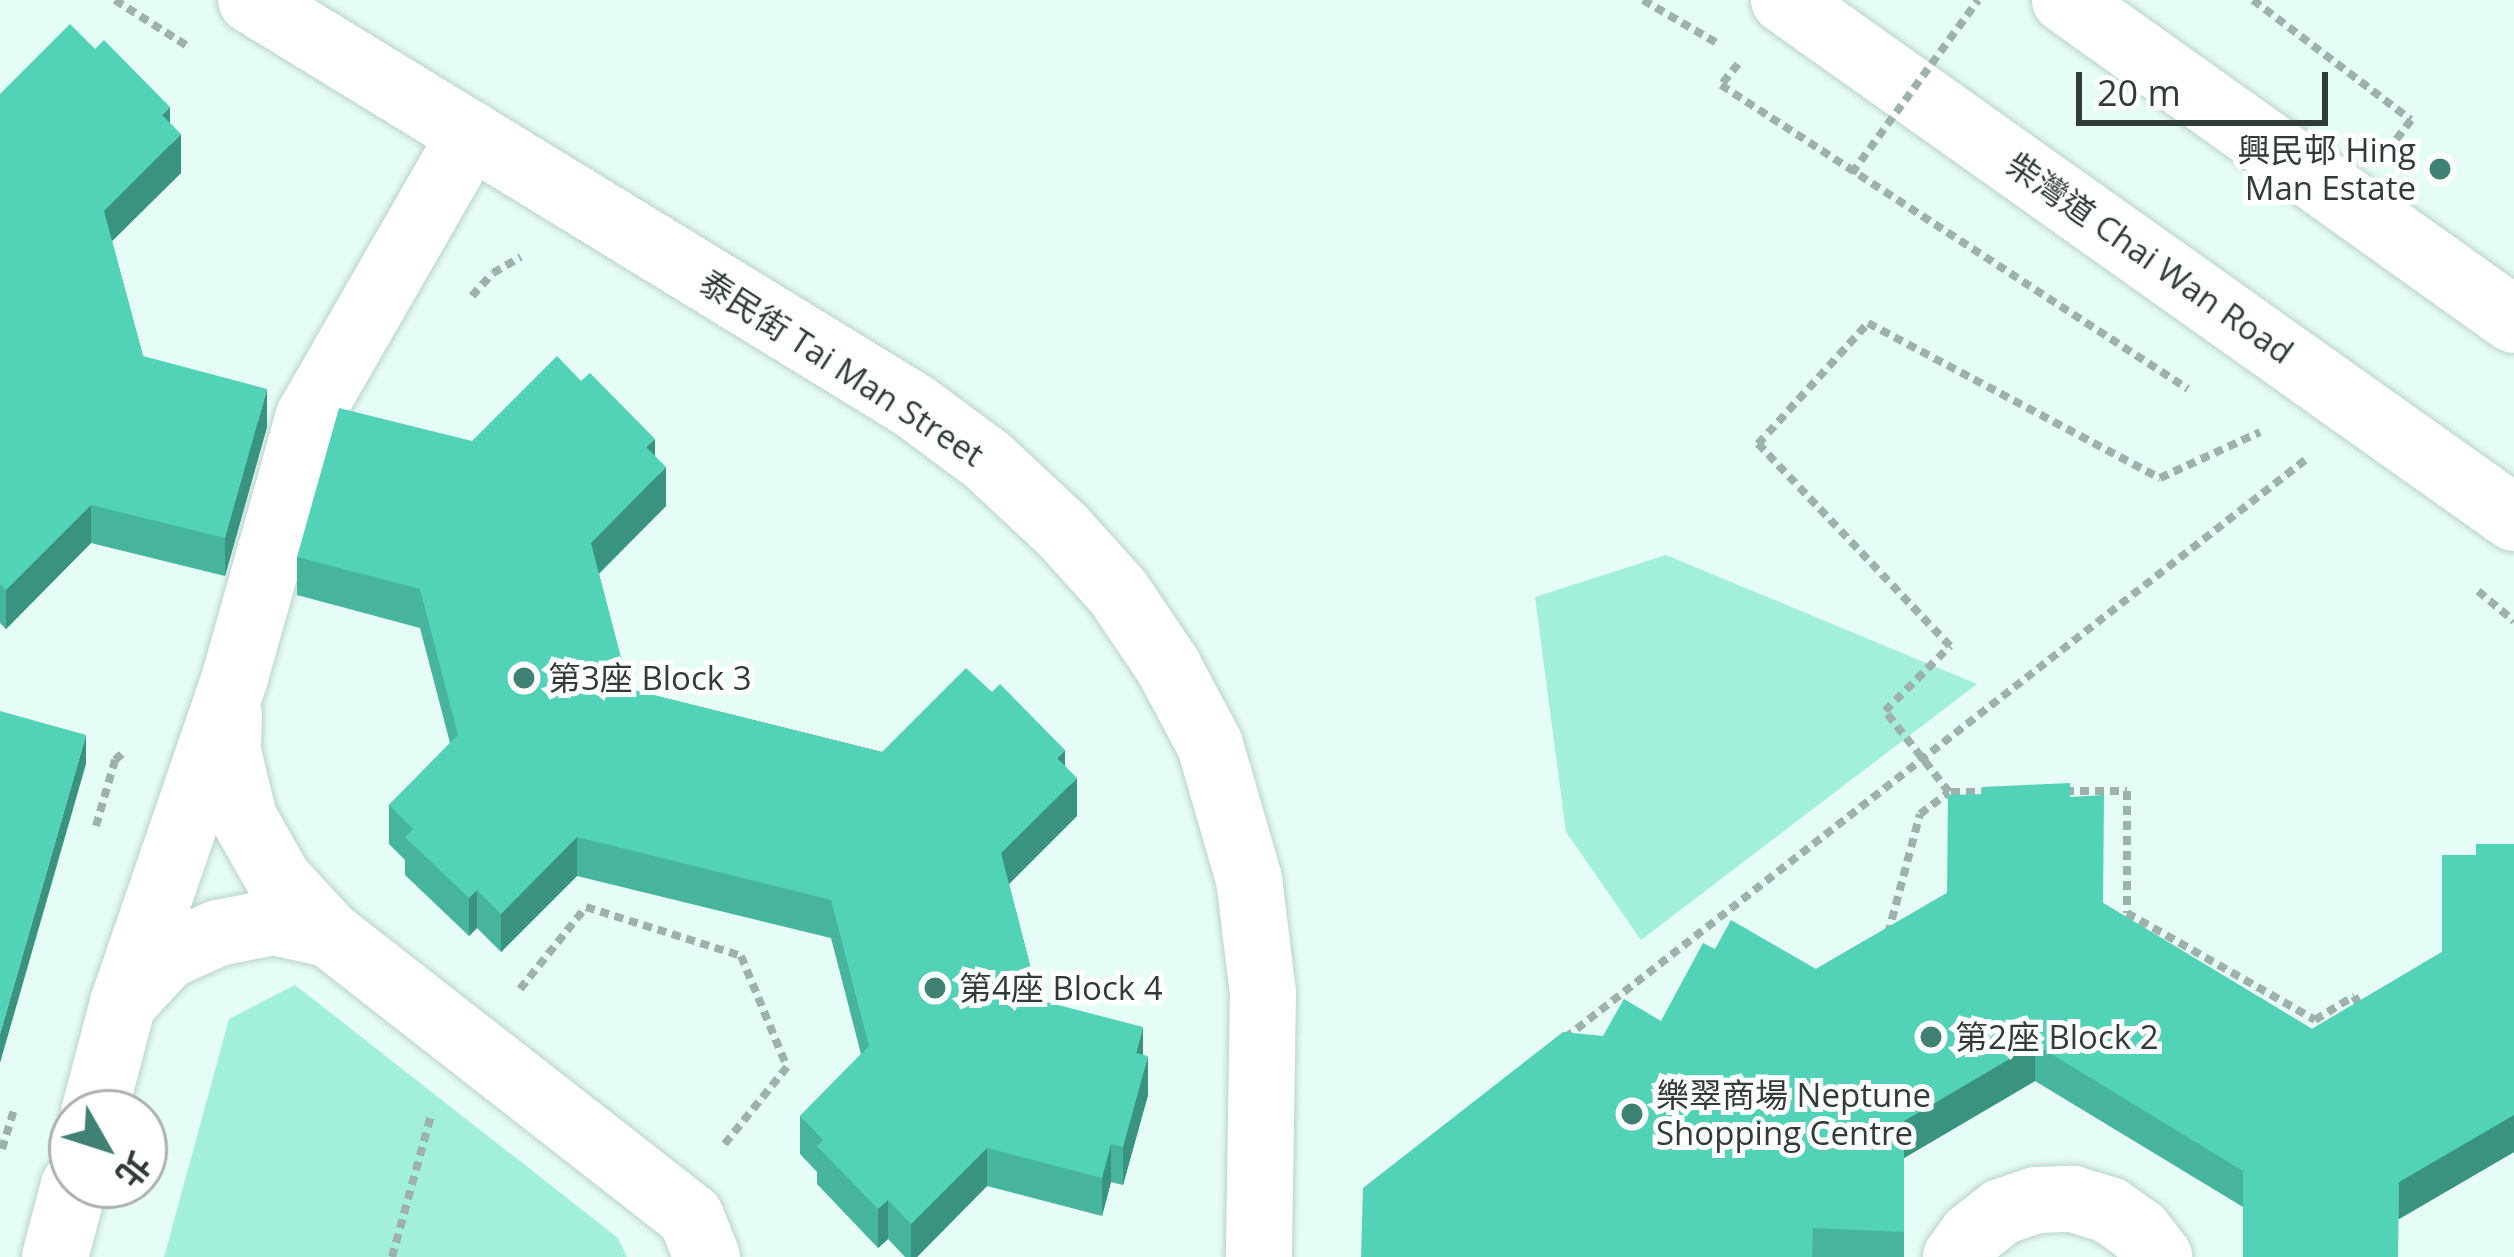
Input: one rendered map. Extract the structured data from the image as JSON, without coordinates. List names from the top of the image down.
{
  "streets": {
    "street": ["柴灣道 Chai Wan Road", "泰民街 Tai Man Street"]
  },
  "places": [
    "興民邨 Hing Man Estate",
    "第3座 Block 3",
    "第4座 Block 4",
    "第2座 Block 2",
    "樂翠商場 Neptune Shopping Centre"
  ],
  "scale_bar": "20 m",
  "north": "bottom right"
}
